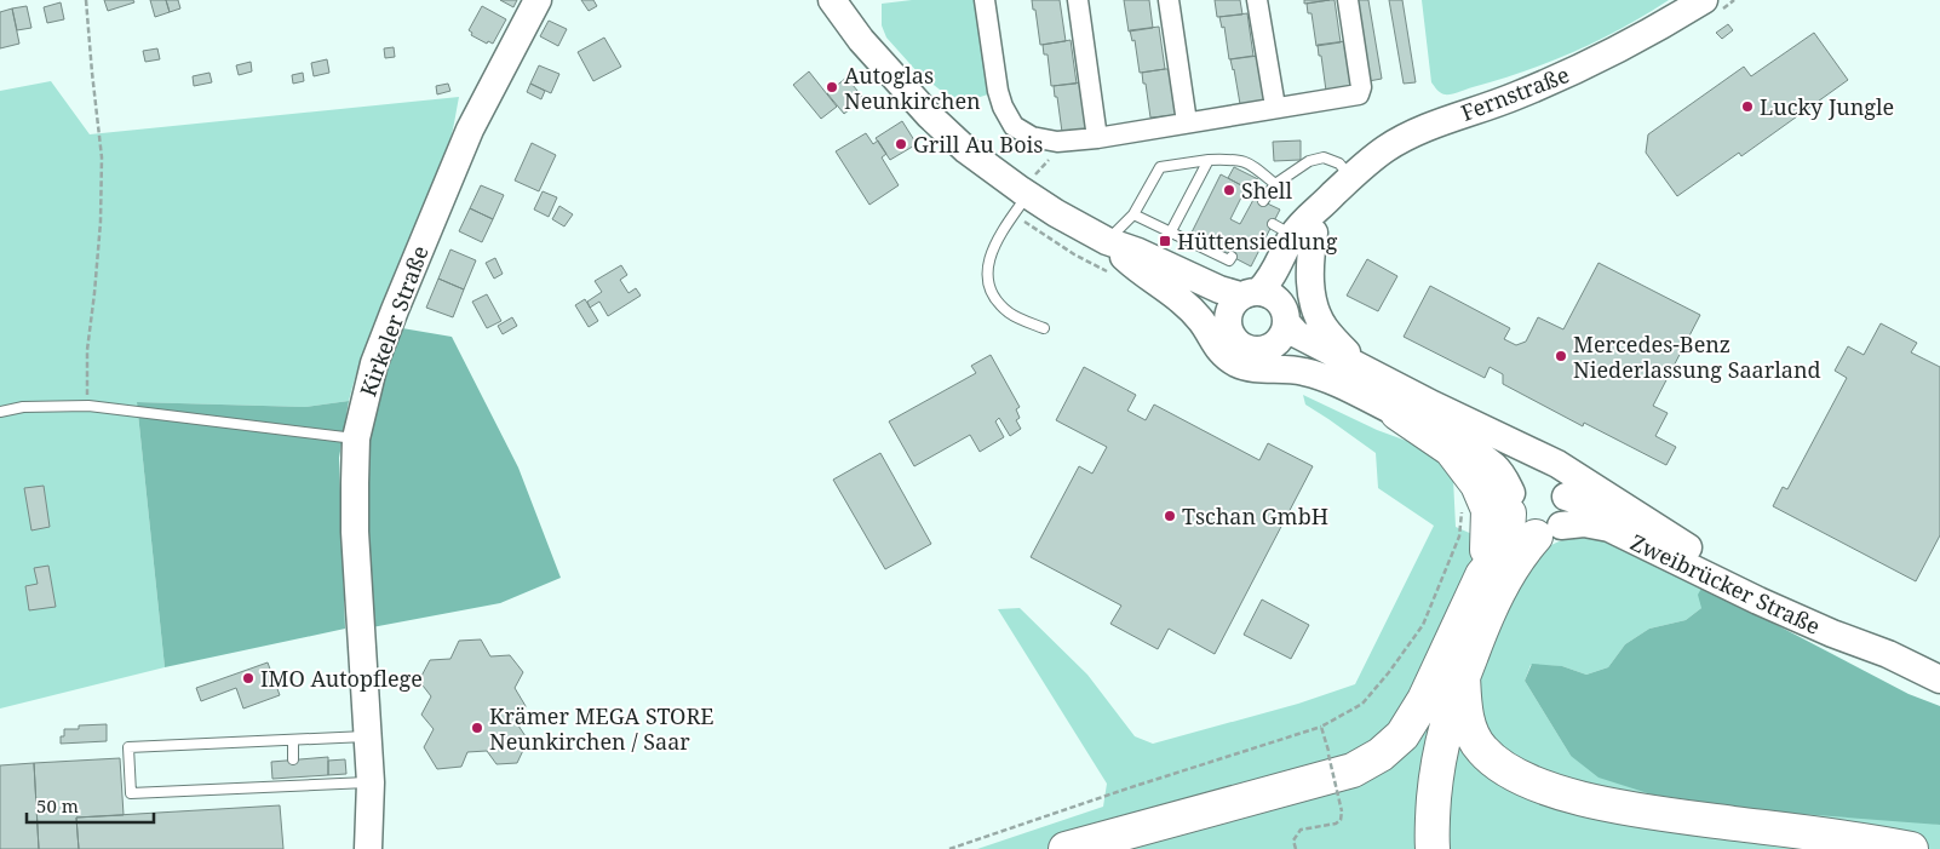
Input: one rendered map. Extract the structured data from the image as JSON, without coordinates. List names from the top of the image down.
{
  "streets": {
    "main road": ["Fernstraße", "Kirkeler Straße", "Zweibrücker Straße"]
  },
  "crossings": [
    ["Fernstraße", "Zweibrücker Straße"]
  ],
  "places": {
    "other": [
      "Autoglas Neunkirchen",
      "Lucky Jungle",
      "Grill Au Bois",
      "Shell",
      "Mercedes-Benz Niederlassung Saarland",
      "Tschan GmbH",
      "IMO Autopflege",
      "Krämer MEGA STORE Neunkirchen / Saar"
    ],
    "transit": ["Hüttensiedlung"]
  },
  "scale_bar": "50 m"
}
